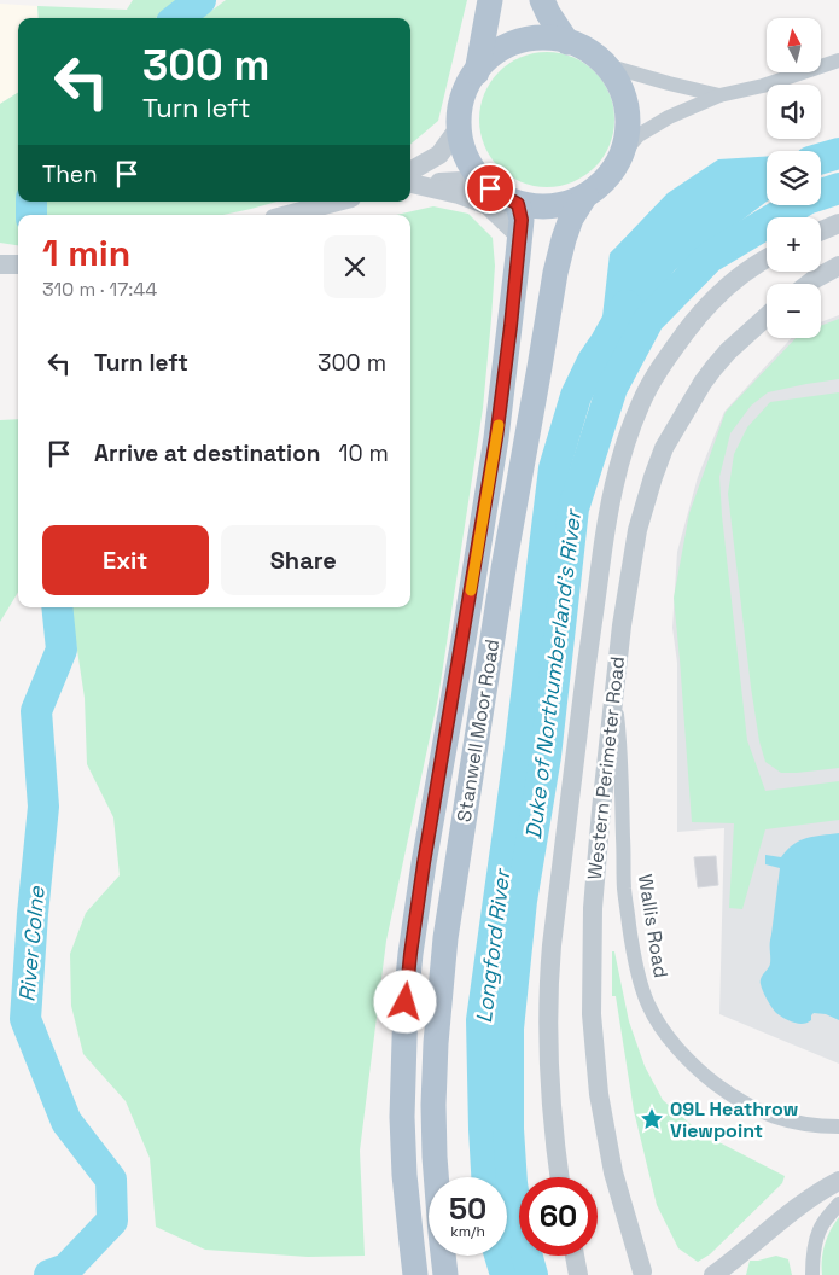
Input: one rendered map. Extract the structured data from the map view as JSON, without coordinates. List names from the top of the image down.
{
  "streets": {
    "main road": ["Stanwell Moor Road"],
    "street": ["Western Perimeter Road", "Wallis Road"]
  },
  "crossings": [
    ["Western Perimeter Road", "Wallis Road"]
  ],
  "water": ["Duke of Northumberland's River", "River Colne", "Longford River"],
  "places": {
    "place": ["09L Heathrow Viewpoint"]
  },
  "north": "top",
  "page": {
    "map_buttons": ["+", "−"],
    "turn": ["300 m", "Turn left"],
    "then": "Then",
    "heading": ["1 min", "310 m · 17:44"],
    "list": [
      {
        "name": "Turn left",
        "value": "300 m"
      },
      {
        "name": "Arrive at destination",
        "value": "10 m"
      }
    ],
    "buttons": ["Exit", "Share"],
    "speed": "50 km/h",
    "limit": "60"
  }
}
